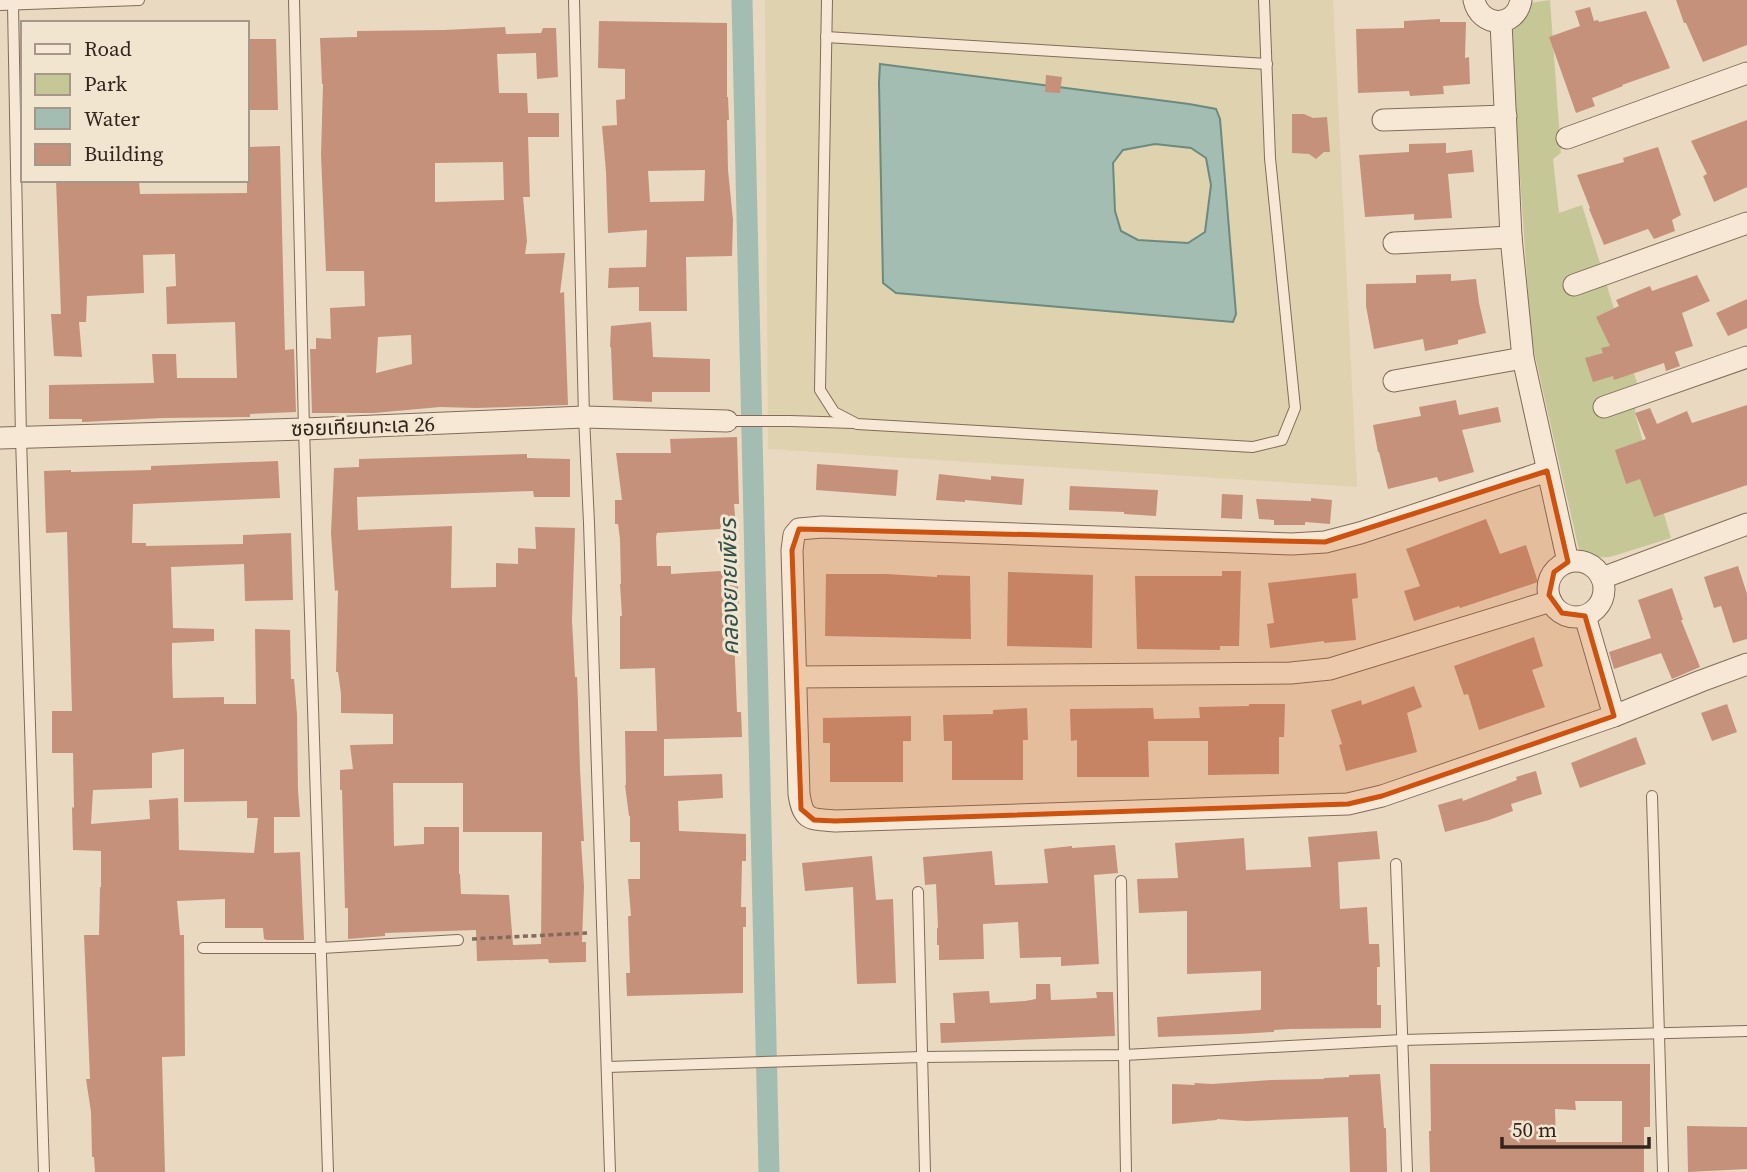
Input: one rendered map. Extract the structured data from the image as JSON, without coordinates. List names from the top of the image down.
{
  "streets": {
    "street": ["ซอยเทียนทะเล 26"]
  },
  "water": ["คลองยายเพียร"],
  "legend": [
    "Road",
    "Park",
    "Water",
    "Building"
  ],
  "scale_bar": "50 m"
}
